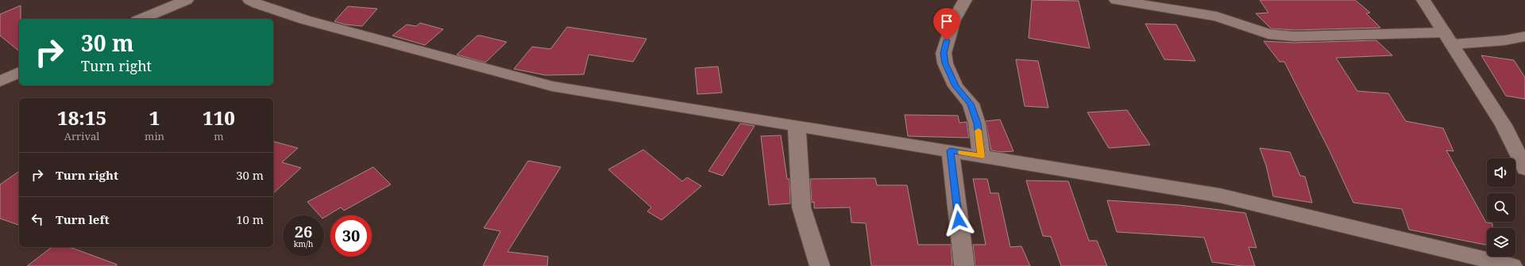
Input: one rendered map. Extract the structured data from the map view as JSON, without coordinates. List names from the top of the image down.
{
  "page": {
    "turn": ["30 m", "Turn right"],
    "eta": [
      "18:15",
      "Arrival",
      "1",
      "min",
      "110",
      "m"
    ],
    "list": [
      {
        "name": "Turn right",
        "value": "30 m"
      },
      {
        "name": "Turn left",
        "value": "10 m"
      }
    ],
    "speed": "26 km/h",
    "limit": "30"
  }
}
